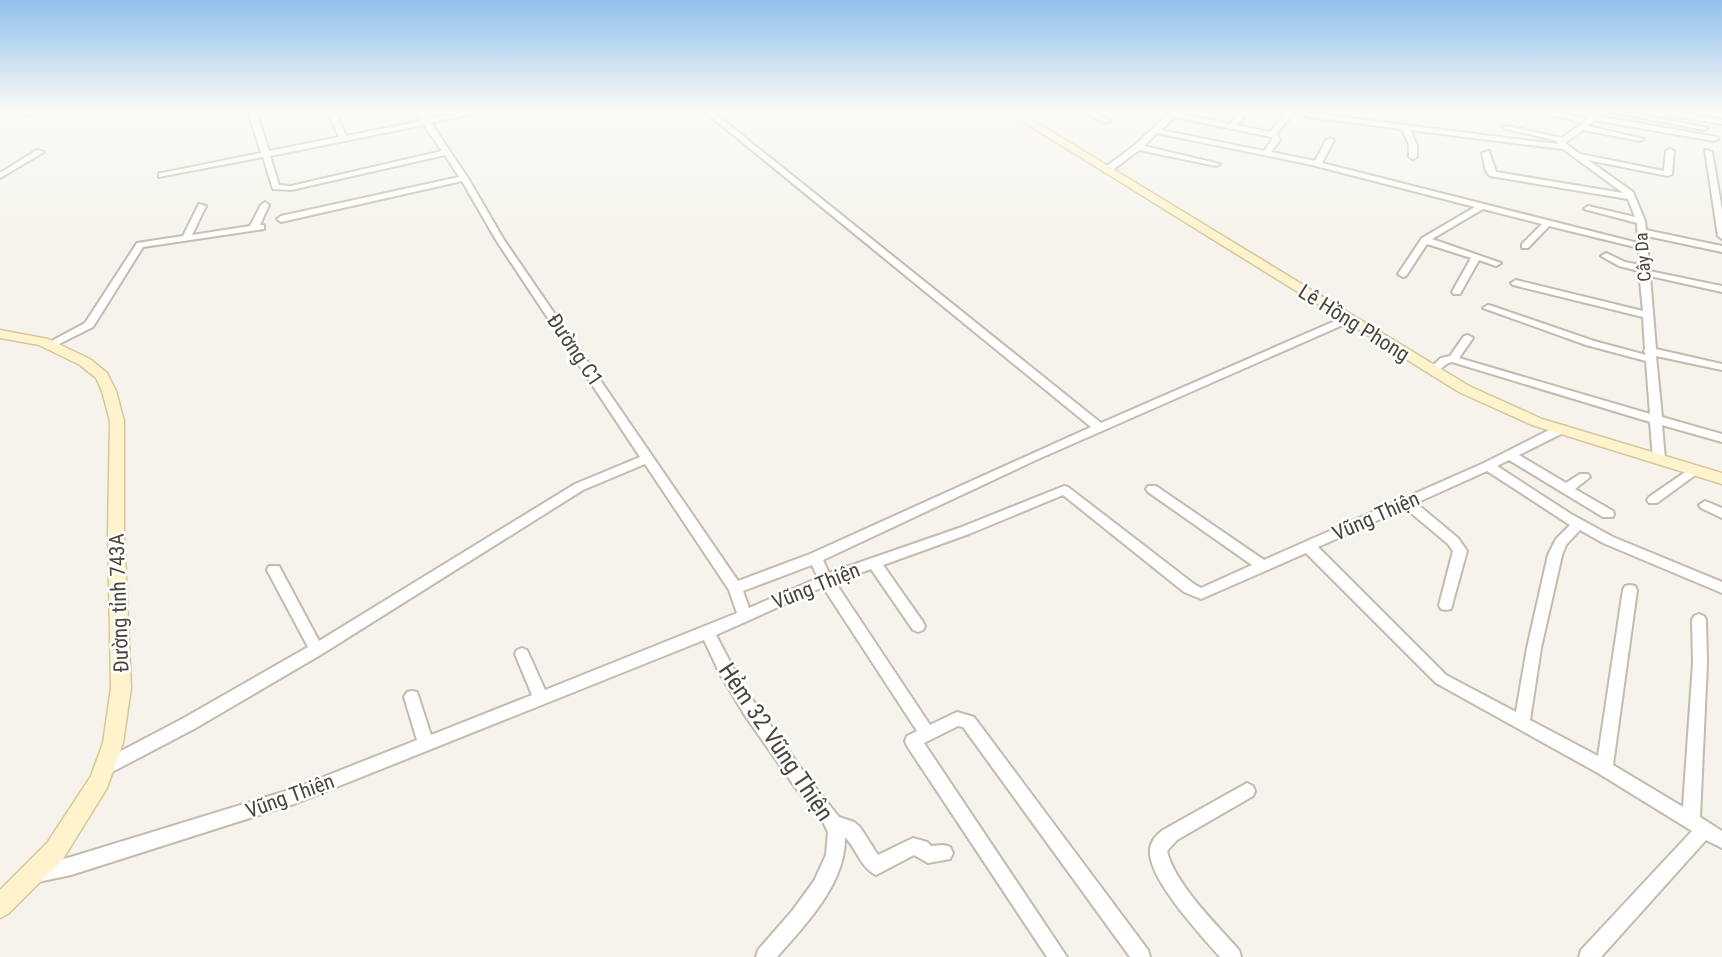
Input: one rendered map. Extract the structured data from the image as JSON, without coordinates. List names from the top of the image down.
{
  "streets": {
    "main road": ["Lê Hồng Phong", "Đường tỉnh 743A"],
    "street": [
      "Cây Da",
      "Đường C1",
      "Vũng Thiện",
      "Hẻm 32 Vũng Thiện"
    ]
  },
  "crossings": [
    ["Cây Da", "Lê Hồng Phong"],
    ["Lê Hồng Phong", "Vũng Thiện"],
    ["Đường C1", "Vũng Thiện"],
    ["Vũng Thiện", "Đường tỉnh 743A"],
    ["Vũng Thiện", "Hẻm 32 Vũng Thiện"]
  ]
}
